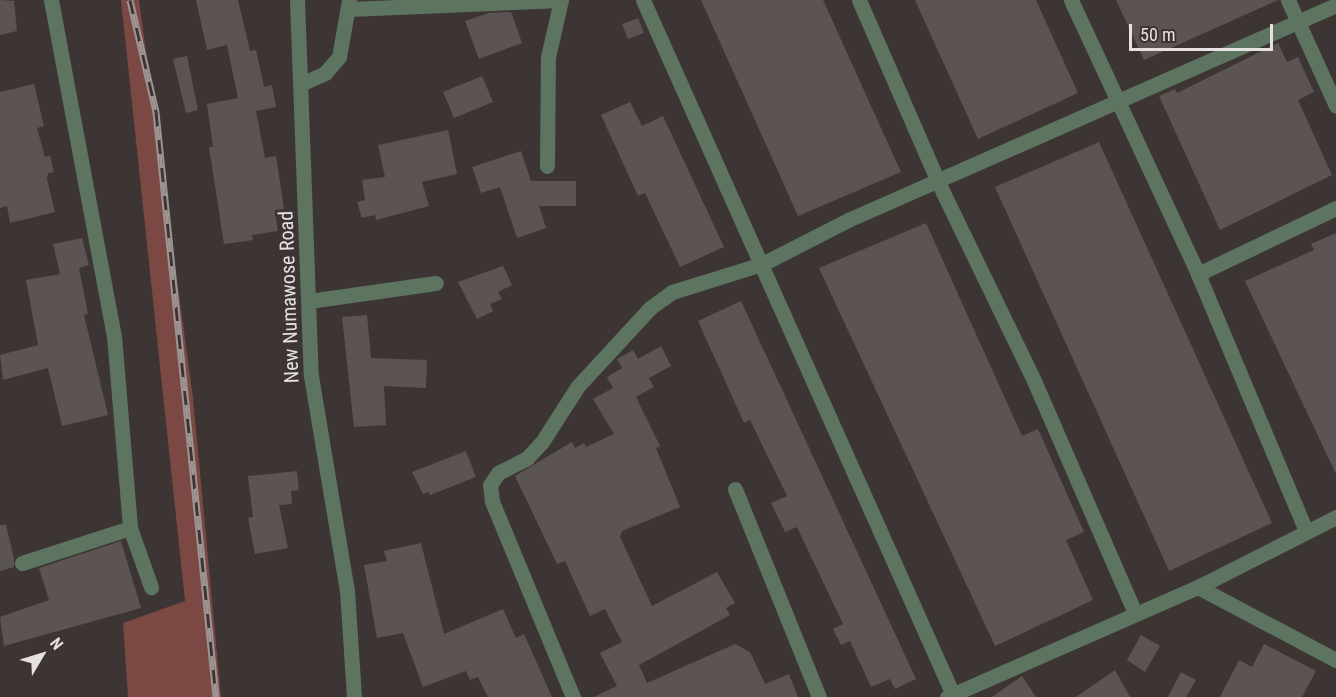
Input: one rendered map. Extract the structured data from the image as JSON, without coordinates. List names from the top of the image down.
{
  "streets": {
    "street": ["New Numawose Road"]
  },
  "scale_bar": "50 m",
  "north": "top right"
}
